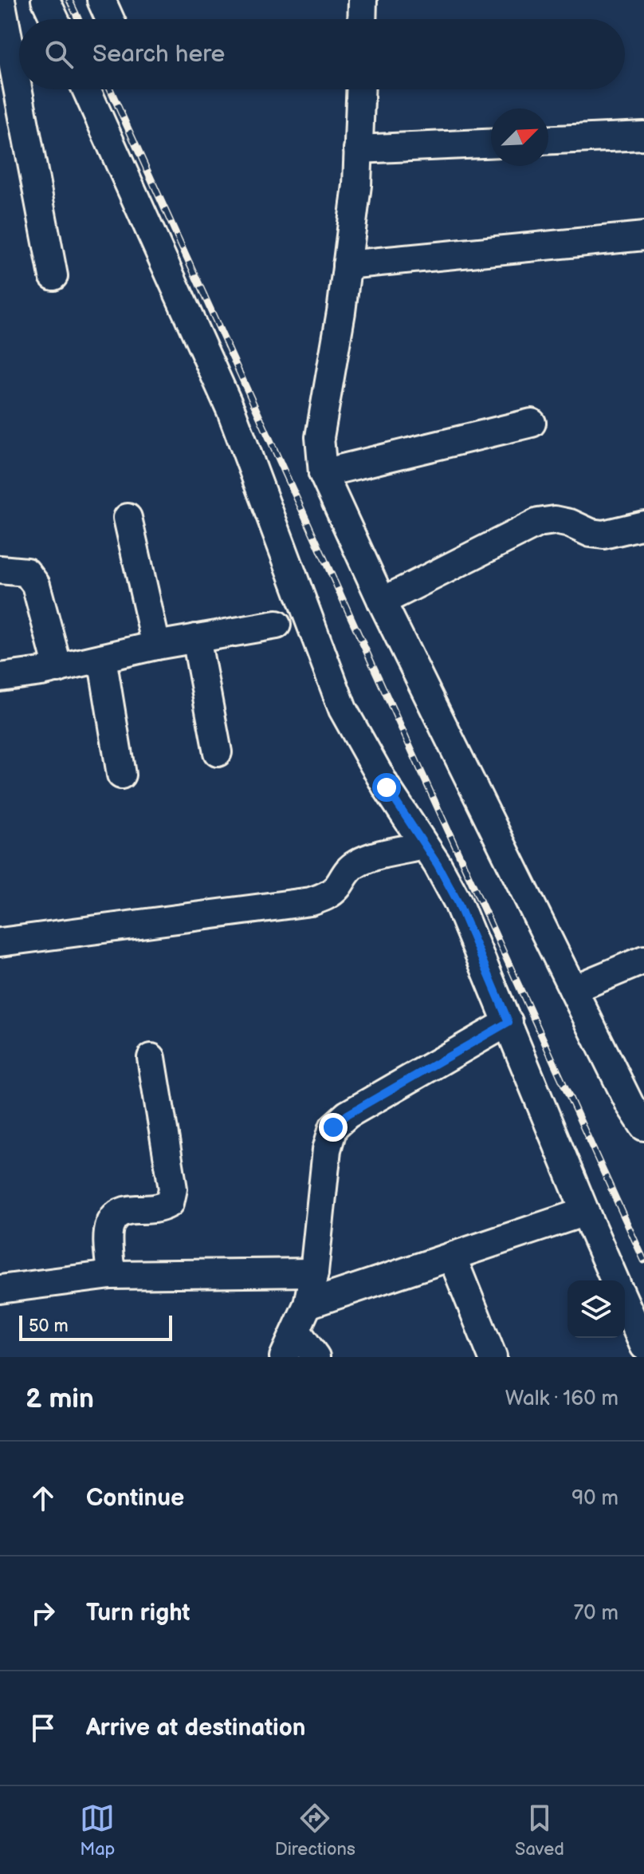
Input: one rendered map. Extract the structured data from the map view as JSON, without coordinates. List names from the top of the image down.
{
  "scale_bar": "50 m",
  "north": "top right",
  "page": {
    "search": "Search here",
    "scale": "50 m",
    "heading": ["2 min", "Walk · 160 m"],
    "list": [
      ["Continue", "90 m"],
      ["Turn right", "70 m"],
      "Arrive at destination"
    ],
    "nav": ["Map", "Directions", "Saved"]
  }
}
